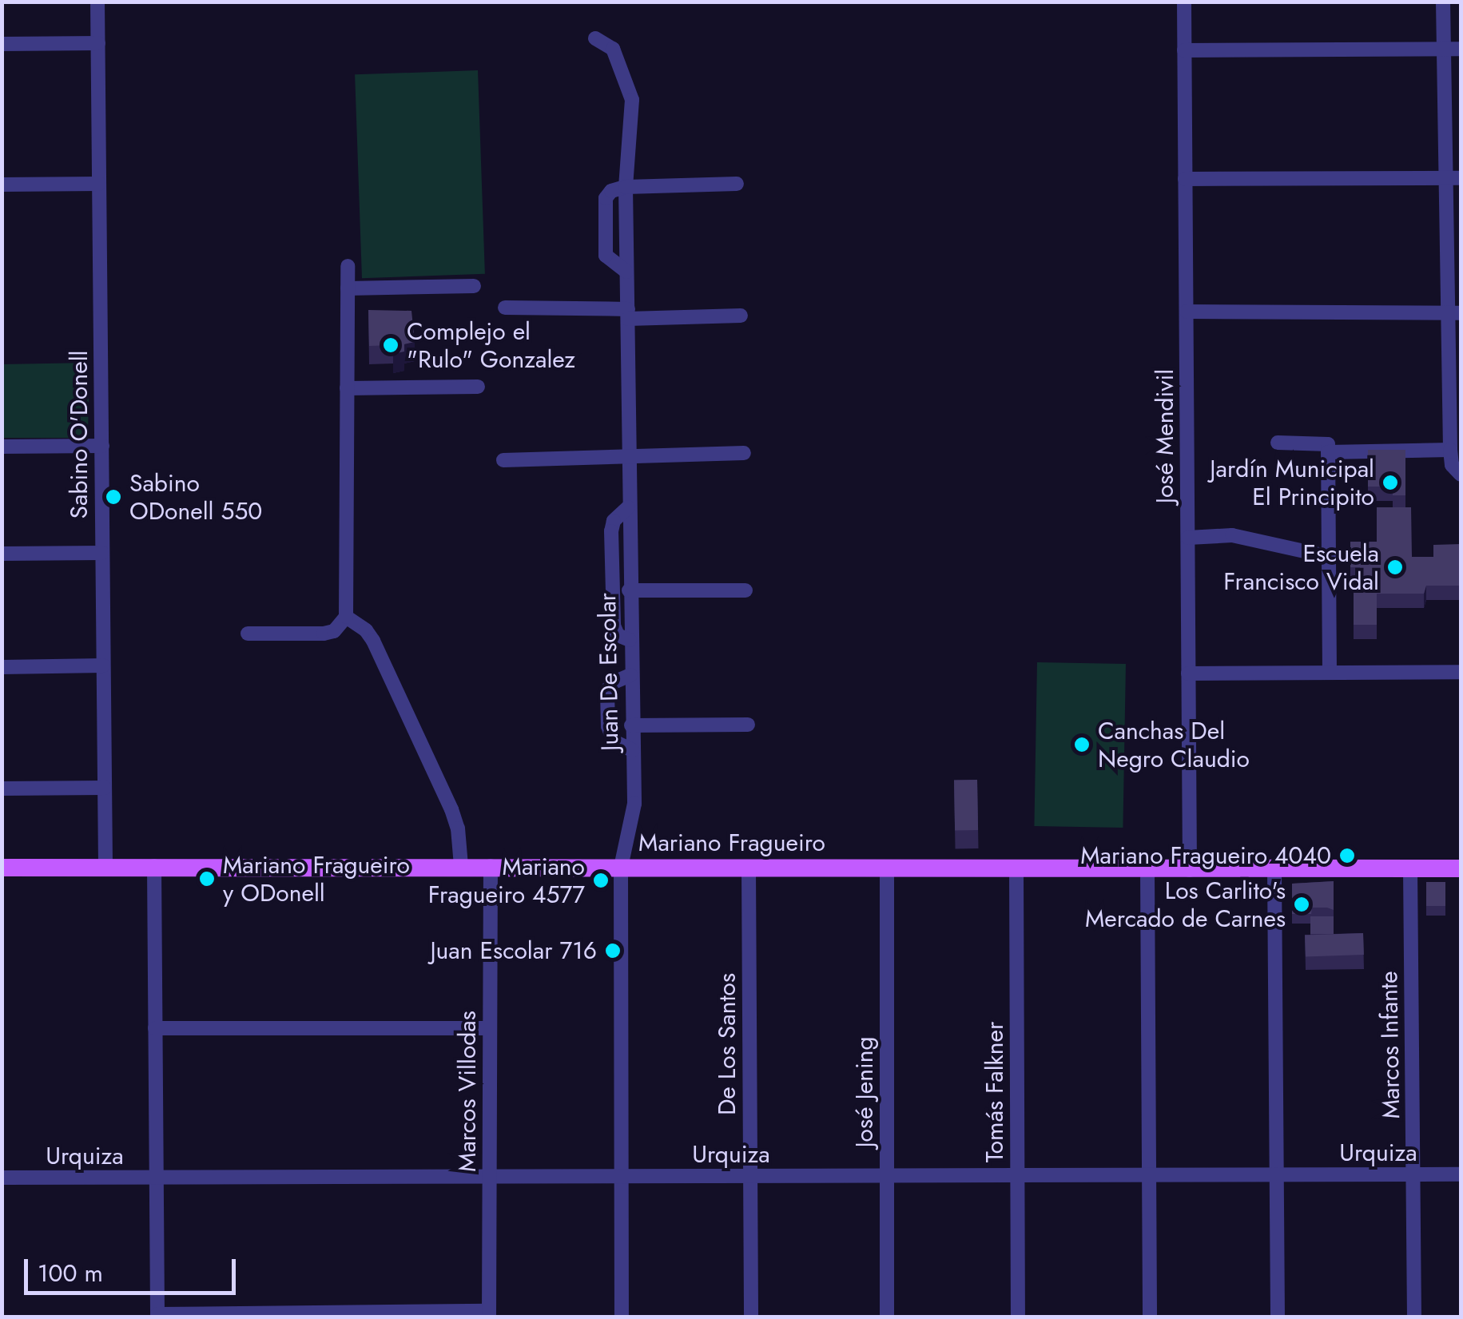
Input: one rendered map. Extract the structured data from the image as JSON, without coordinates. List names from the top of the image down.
{
  "streets": {
    "main road": ["Mariano Fragueiro"],
    "street": [
      "Sabino O'Donell",
      "José Mendivil",
      "Juan De Escolar",
      "De Los Santos",
      "Marcos Infante",
      "Marcos Villodas",
      "José Jening",
      "Tomás Falkner",
      "Urquiza"
    ]
  },
  "crossings": [
    ["Sabino O'Donell", "Mariano Fragueiro"],
    ["José Mendivil", "Mariano Fragueiro"],
    ["Juan De Escolar", "Mariano Fragueiro"],
    ["Juan De Escolar", "Urquiza"],
    ["Mariano Fragueiro", "De Los Santos"],
    ["Mariano Fragueiro", "Marcos Infante"],
    ["Mariano Fragueiro", "Marcos Villodas"],
    ["Mariano Fragueiro", "José Jening"],
    ["Mariano Fragueiro", "Tomás Falkner"],
    ["De Los Santos", "Urquiza"],
    ["Marcos Infante", "Urquiza"],
    ["Marcos Villodas", "Urquiza"],
    ["José Jening", "Urquiza"],
    ["Tomás Falkner", "Urquiza"]
  ],
  "places": [
    "Complejo el \"Rulo\" Gonzalez",
    "Jardín Municipal El Principito",
    "Sabino ODonell 550",
    "Escuela Francisco Vidal",
    "Canchas Del Negro Claudio",
    "Mariano Fragueiro 4040",
    "Mariano Fragueiro y ODonell",
    "Mariano Fragueiro 4577",
    "Los Carlito's Mercado de Carnes",
    "Juan Escolar 716"
  ],
  "scale_bar": "100 m"
}
